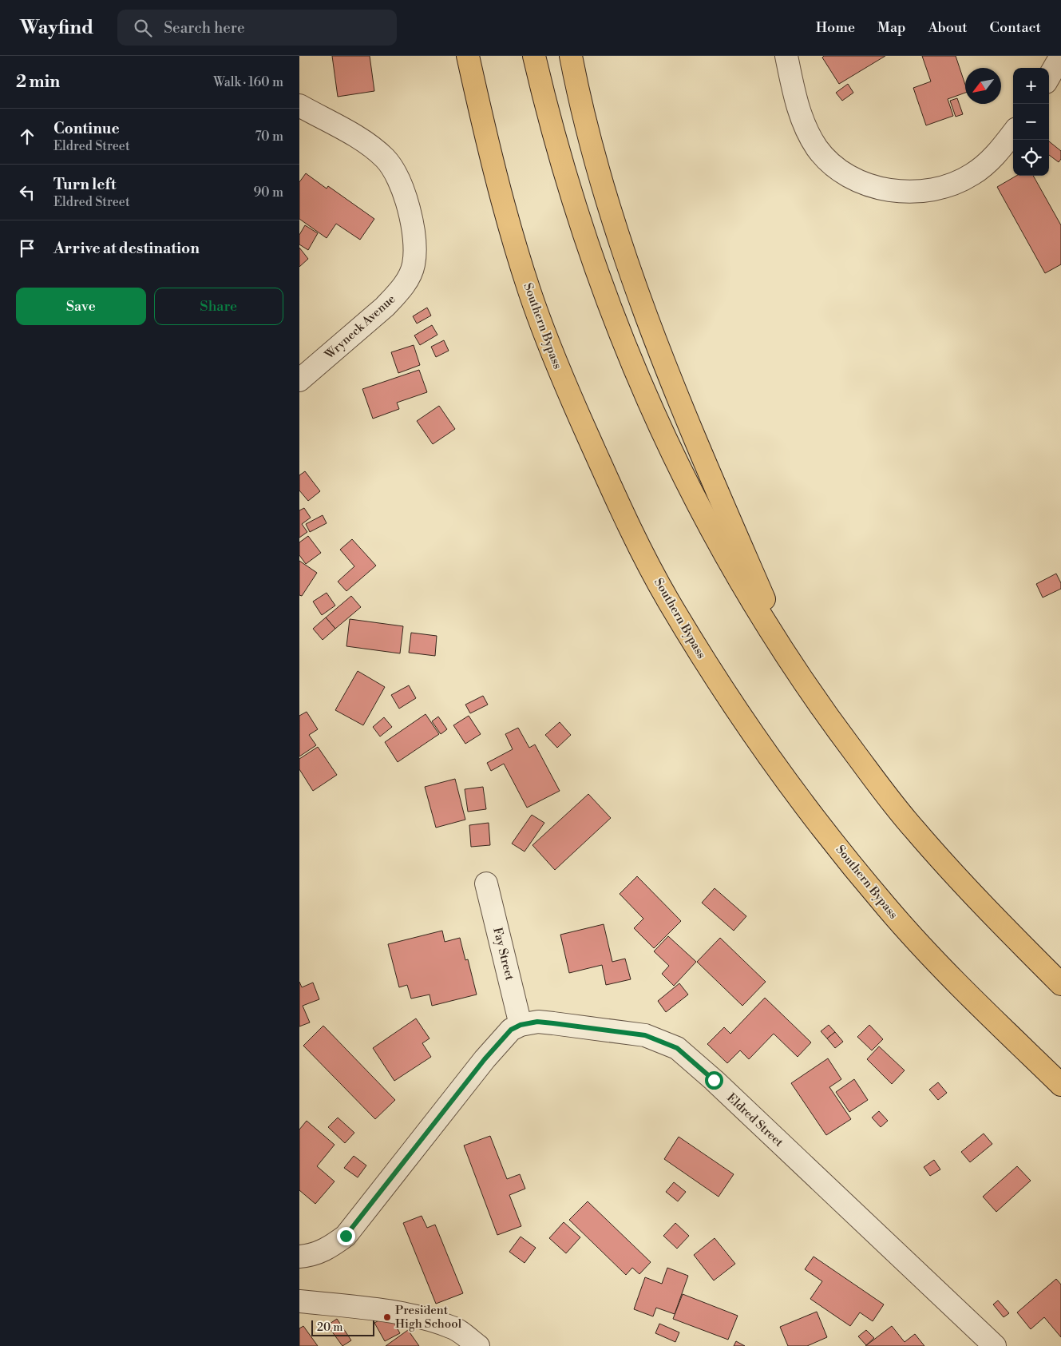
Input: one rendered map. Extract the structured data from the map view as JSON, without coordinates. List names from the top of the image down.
{
  "streets": {
    "highway": ["Southern Bypass"],
    "street": ["Wryneck Avenue", "Fay Street", "Eldred Street"]
  },
  "crossings": [
    ["Fay Street", "Eldred Street"]
  ],
  "places": ["President High School"],
  "scale_bar": "20 m",
  "north": "bottom left",
  "page": {
    "header": "Wayfind",
    "search": "Search here",
    "nav": [
      "Home",
      "Map",
      "About",
      "Contact"
    ],
    "heading": ["2 min", "Walk · 160 m"],
    "map_buttons": ["+", "−"],
    "list": [
      ["Continue", "Eldred Street", "70 m"],
      ["Turn left", "Eldred Street", "90 m"],
      "Arrive at destination"
    ],
    "buttons": ["Save", "Share"],
    "scale": "20 m"
  }
}
